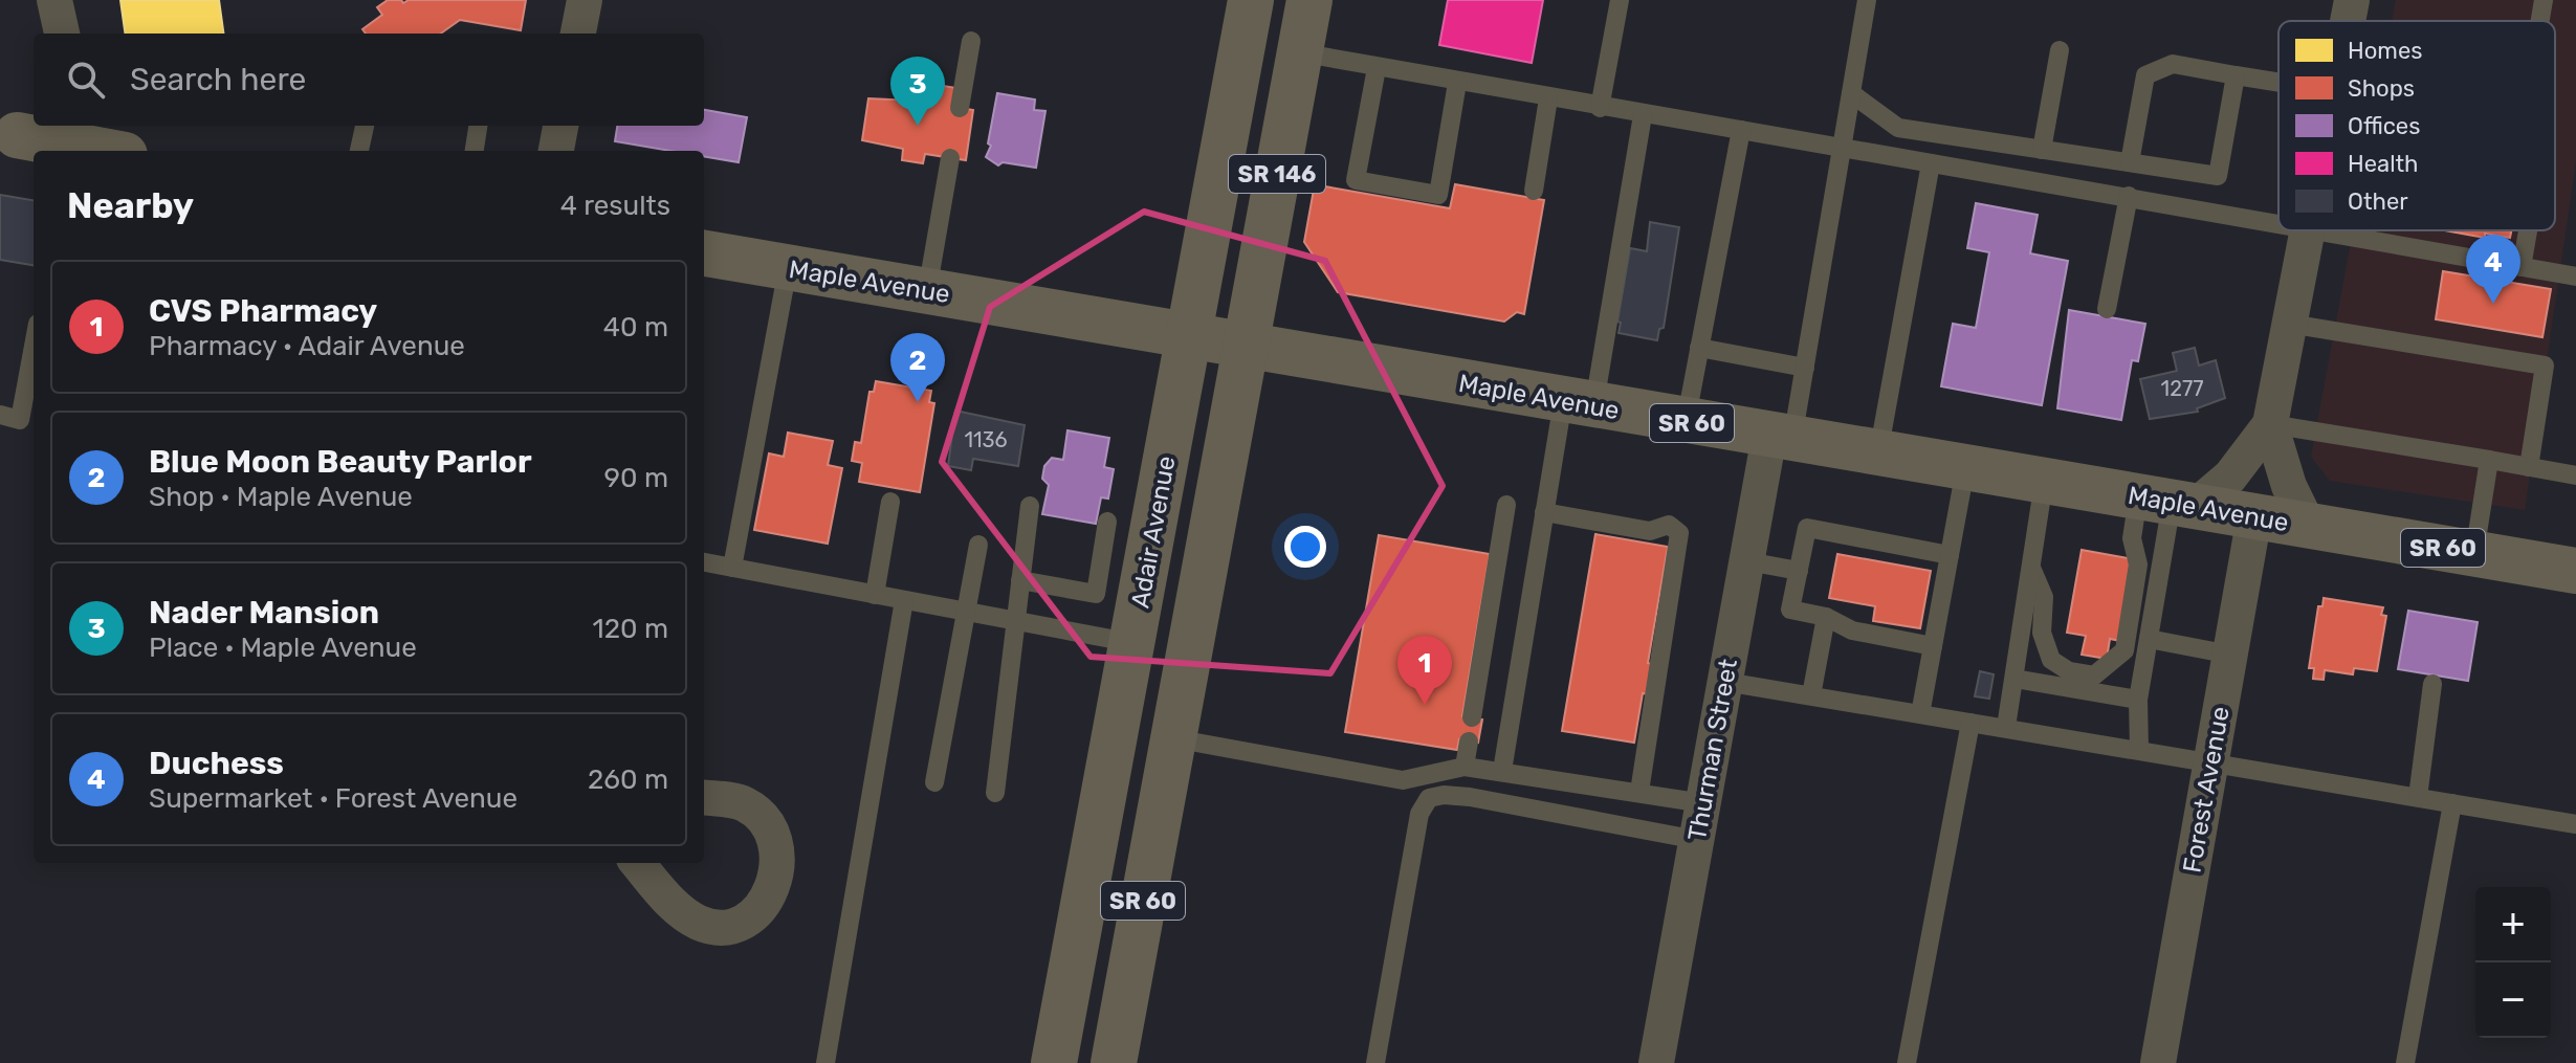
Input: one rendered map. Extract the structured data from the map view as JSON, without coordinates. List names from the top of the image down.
{
  "streets": {
    "main road": [
      "SR 146",
      "Maple Avenue",
      "SR 60",
      "Adair Avenue"
    ],
    "street": ["Thurman Street", "Forest Avenue"]
  },
  "crossings": [
    ["SR 146", "Maple Avenue"],
    ["SR 146", "SR 60"],
    ["Maple Avenue", "SR 60"],
    ["Maple Avenue", "Adair Avenue"],
    ["Maple Avenue", "Thurman Street"],
    ["Maple Avenue", "Forest Avenue"]
  ],
  "house_numbers": ["1277", "1136"],
  "legend": [
    "Homes",
    "Shops",
    "Offices",
    "Health",
    "Other"
  ],
  "page": {
    "search": "Search here",
    "pins": [
      "3",
      "4",
      "2",
      "1"
    ],
    "heading": ["Nearby", "4 results"],
    "list": [
      {
        "mark": "1",
        "name": "CVS Pharmacy",
        "note": "Pharmacy · Adair Avenue",
        "value": "40 m"
      },
      {
        "mark": "2",
        "name": "Blue Moon Beauty Parlor",
        "note": "Shop · Maple Avenue",
        "value": "90 m"
      },
      {
        "mark": "3",
        "name": "Nader Mansion",
        "note": "Place · Maple Avenue",
        "value": "120 m"
      },
      {
        "mark": "4",
        "name": "Duchess",
        "note": "Supermarket · Forest Avenue",
        "value": "260 m"
      }
    ],
    "map_buttons": ["+", "−"]
  }
}
